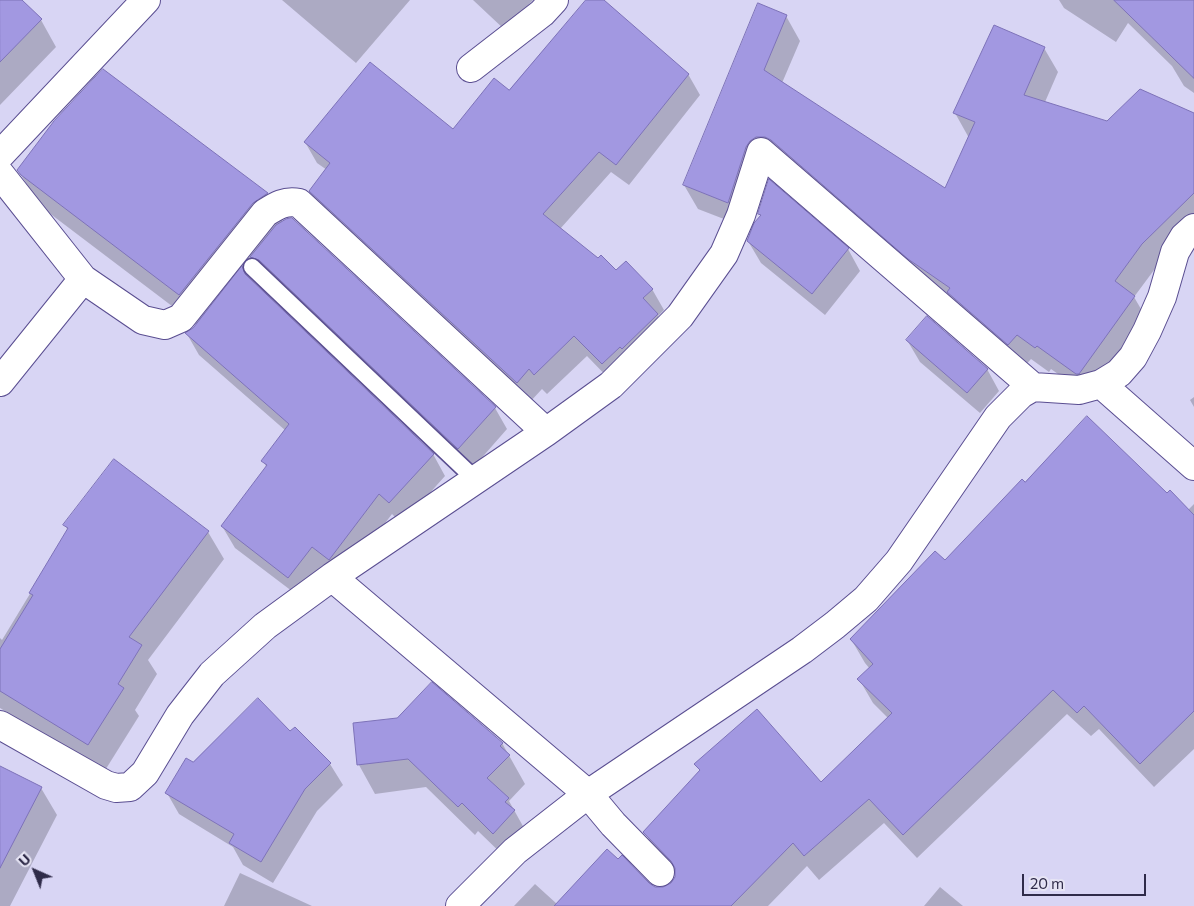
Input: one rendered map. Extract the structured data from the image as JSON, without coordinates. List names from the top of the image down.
{
  "scale_bar": "20 m",
  "north": "top left"
}
